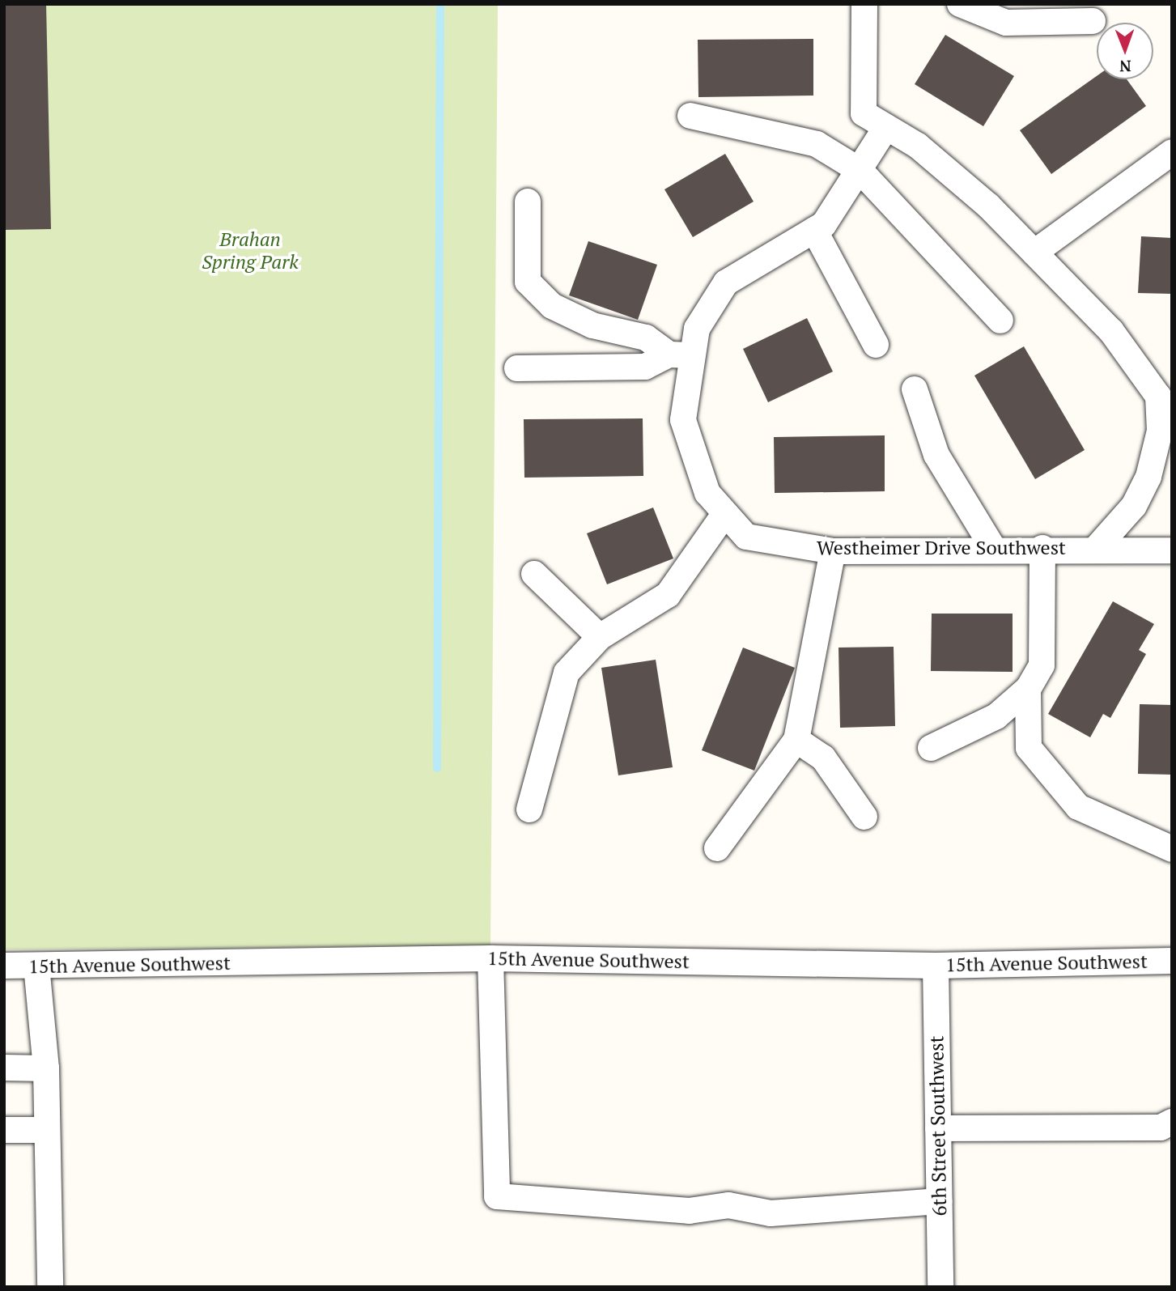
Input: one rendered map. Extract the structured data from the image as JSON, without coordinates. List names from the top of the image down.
{
  "streets": {
    "street": ["Westheimer Drive Southwest", "15th Avenue Southwest", "6th Street Southwest"]
  },
  "crossings": [
    ["15th Avenue Southwest", "6th Street Southwest"]
  ],
  "parks": ["Brahan Spring Park"],
  "north": "bottom"
}
